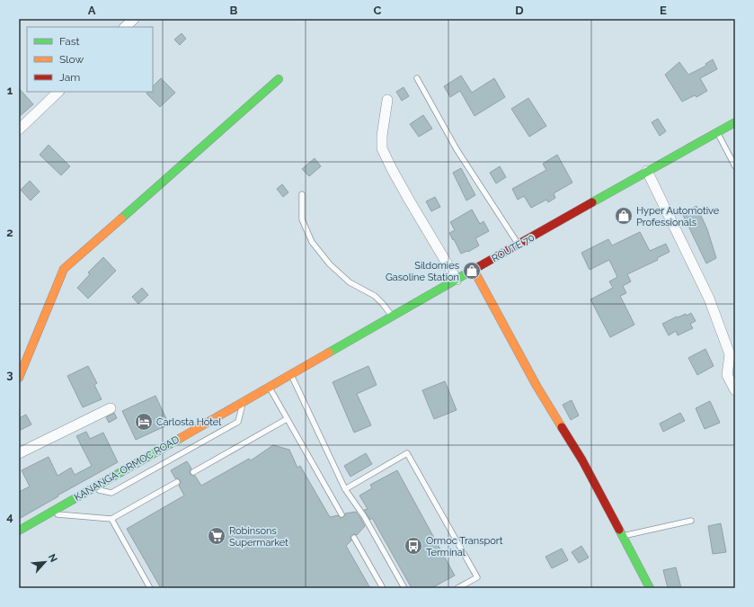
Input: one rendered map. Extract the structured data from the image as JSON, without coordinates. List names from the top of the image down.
{
  "streets": {
    "main road": ["ROUTE 70", "KANANGA-ORMOC ROAD"]
  },
  "crossings": [
    ["ROUTE 70", "KANANGA-ORMOC ROAD"]
  ],
  "places": {
    "shop": ["Hyper Automotive Professionals", "Sildomies Gasoline Station"],
    "hotel": ["Carlosta Hotel"],
    "supermarket": ["Robinsons Supermarket"],
    "bus stop": ["Ormoc Transport Terminal"]
  },
  "legend": ["Fast", "Slow", "Jam"],
  "north": "top right",
  "grid": {
    "columns": [
      "A",
      "B",
      "C",
      "D",
      "E"
    ],
    "rows": [
      "1",
      "2",
      "3",
      "4"
    ]
  }
}
